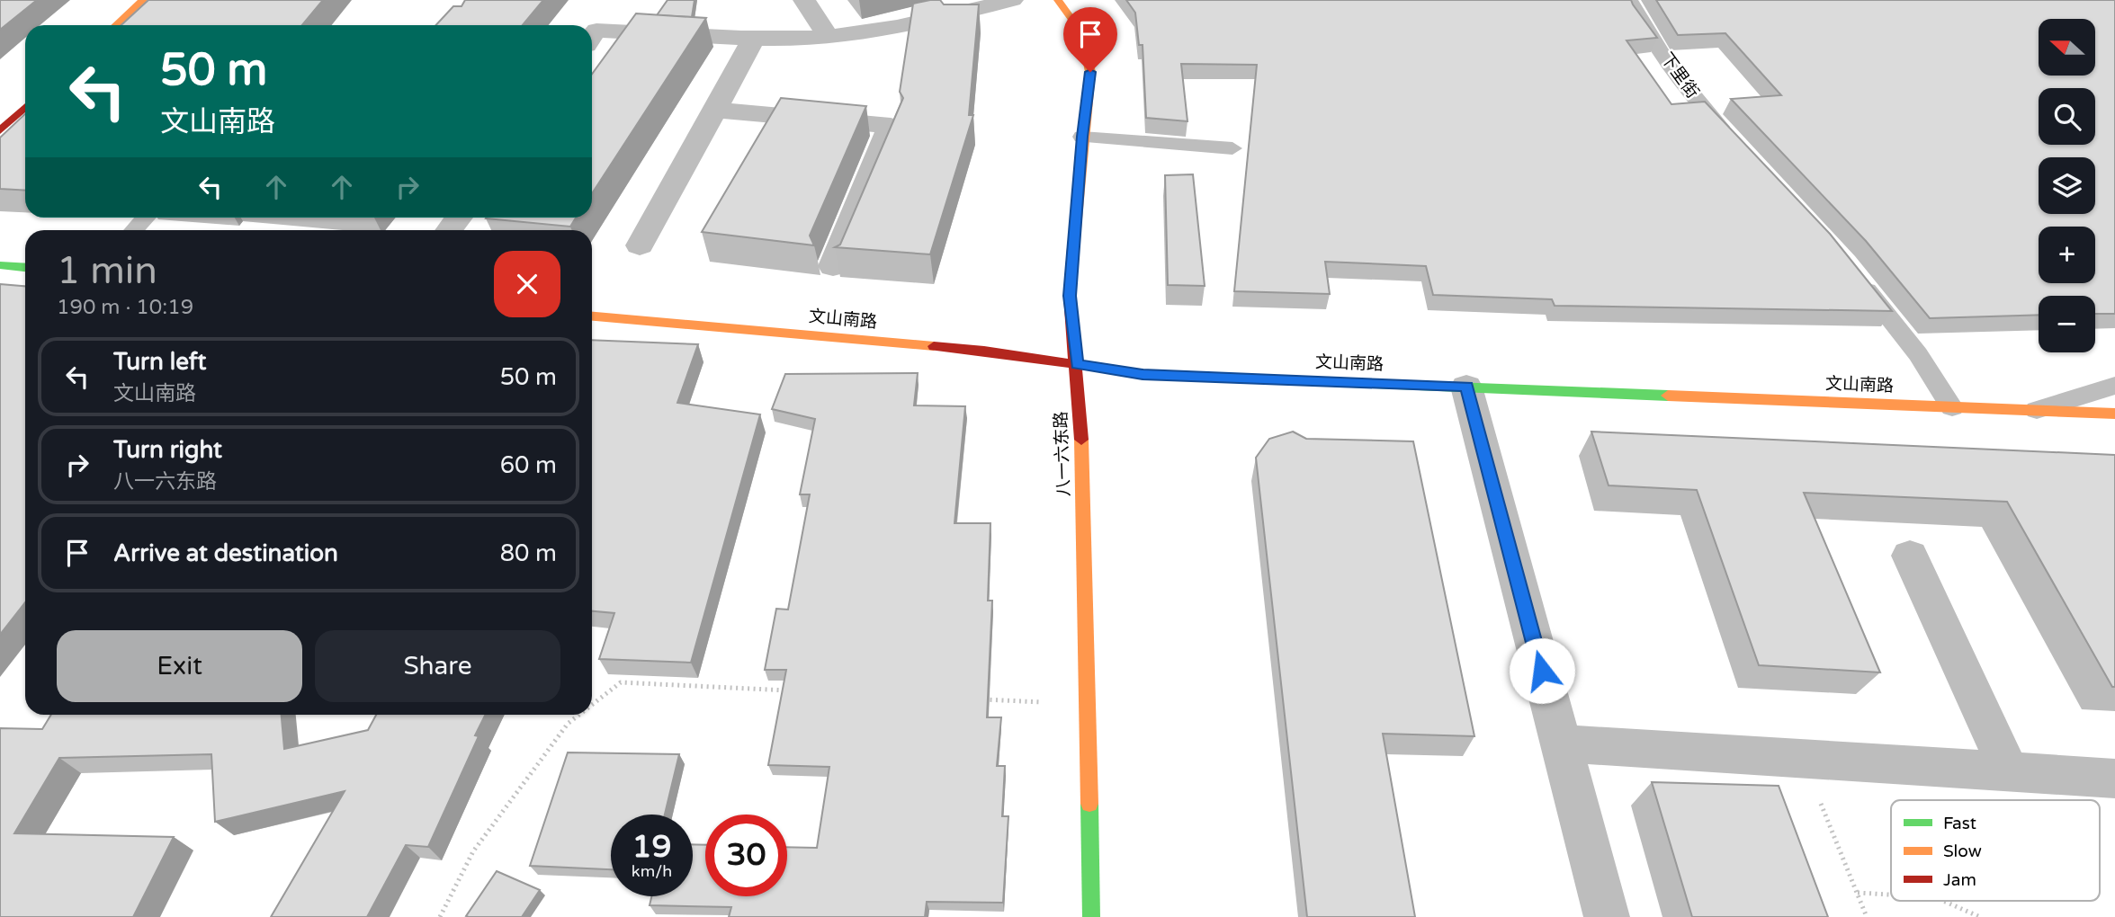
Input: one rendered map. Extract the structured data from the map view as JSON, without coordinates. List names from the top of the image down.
{
  "streets": {
    "main road": ["文山南路", "八一六东路"],
    "lane": ["下里街"]
  },
  "crossings": [
    ["文山南路", "八一六东路"]
  ],
  "legend": ["Fast", "Slow", "Jam"],
  "north": "left",
  "page": {
    "map_buttons": ["+", "−"],
    "turn": ["50 m", "文山南路"],
    "heading": ["1 min", "190 m · 10:19"],
    "list": [
      {
        "name": "Turn left",
        "note": "文山南路",
        "value": "50 m"
      },
      {
        "name": "Turn right",
        "note": "八一六东路",
        "value": "60 m"
      },
      {
        "name": "Arrive at destination",
        "value": "80 m"
      }
    ],
    "buttons": ["Exit", "Share"],
    "speed": "19 km/h",
    "limit": "30"
  }
}
